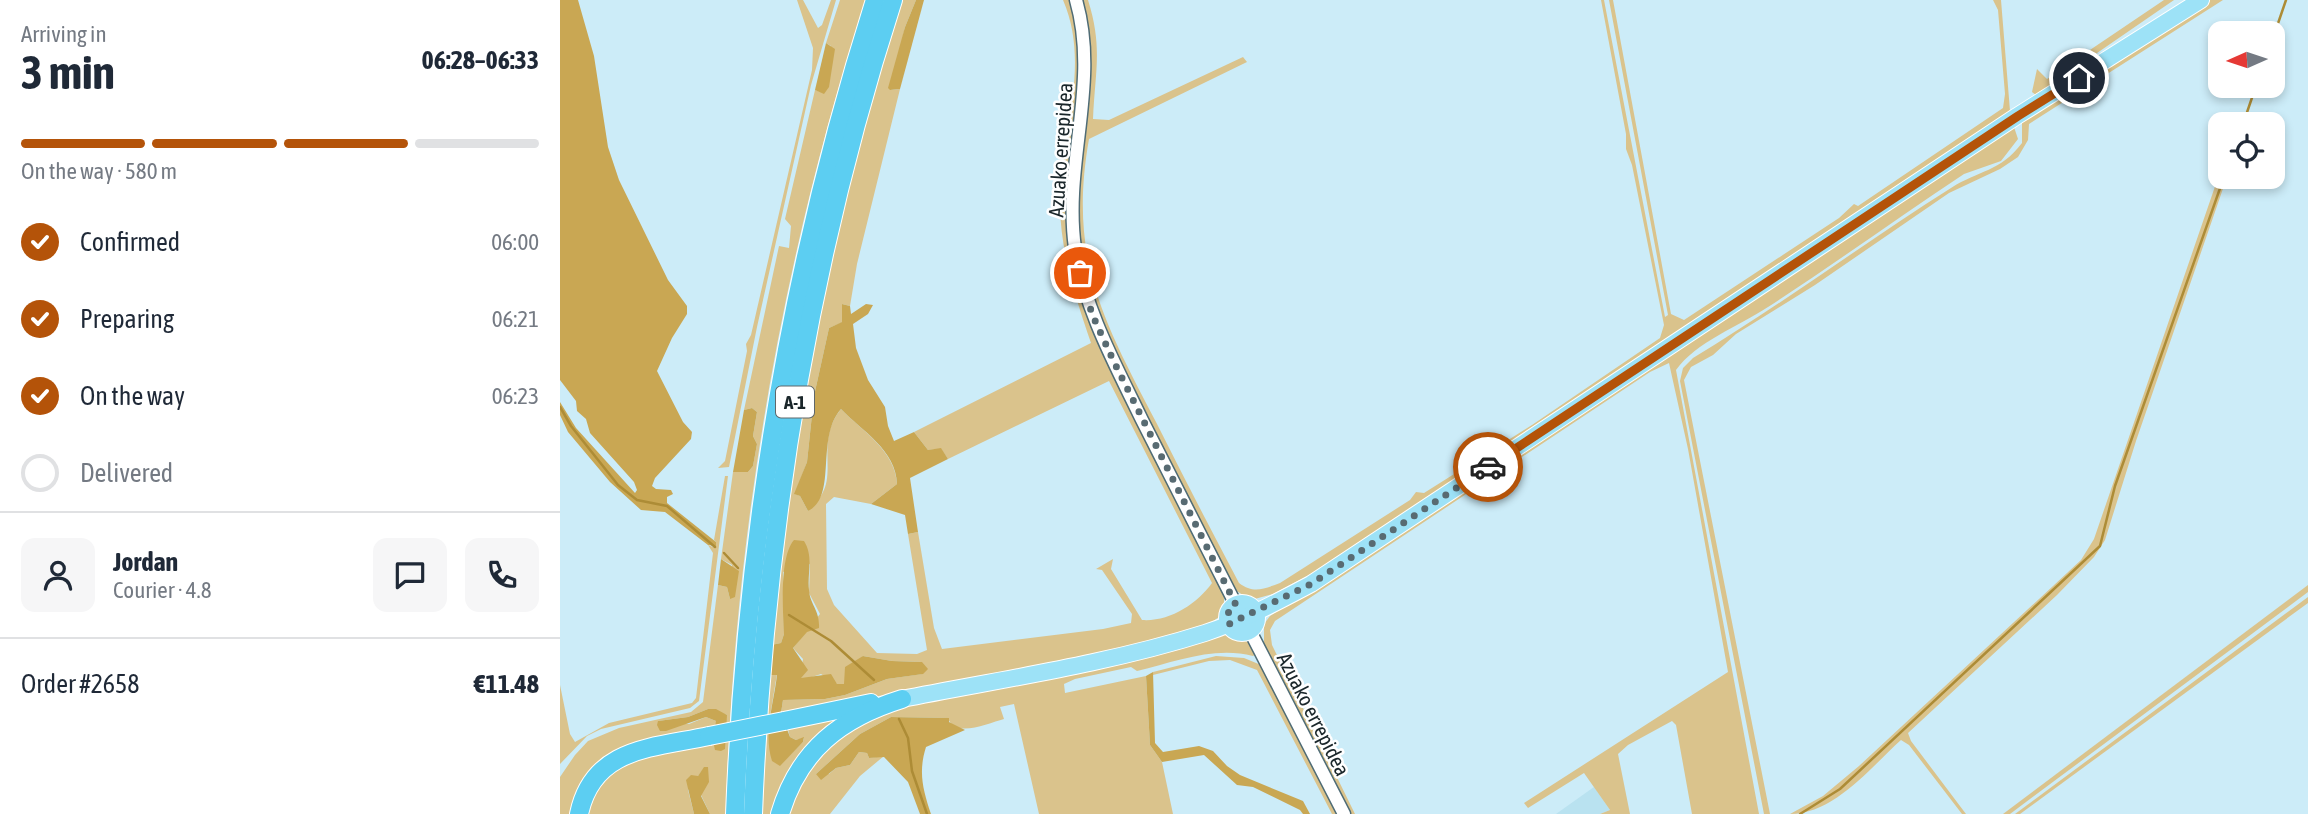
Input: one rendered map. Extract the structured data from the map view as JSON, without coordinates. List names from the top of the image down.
{
  "streets": {
    "highway": ["A-1"],
    "street": ["Azuako errepidea"]
  },
  "north": "left",
  "page": {
    "heading": ["3 min", "Arriving in", "06:28–06:33"],
    "panel": [
      "Jordan",
      "Courier · 4.8",
      "Order #2658",
      "€11.48"
    ],
    "bar": "On the way · 580 m",
    "list": [
      ["Confirmed", "06:00"],
      ["Preparing", "06:21"],
      ["On the way", "06:23"],
      "Delivered"
    ]
  }
}
